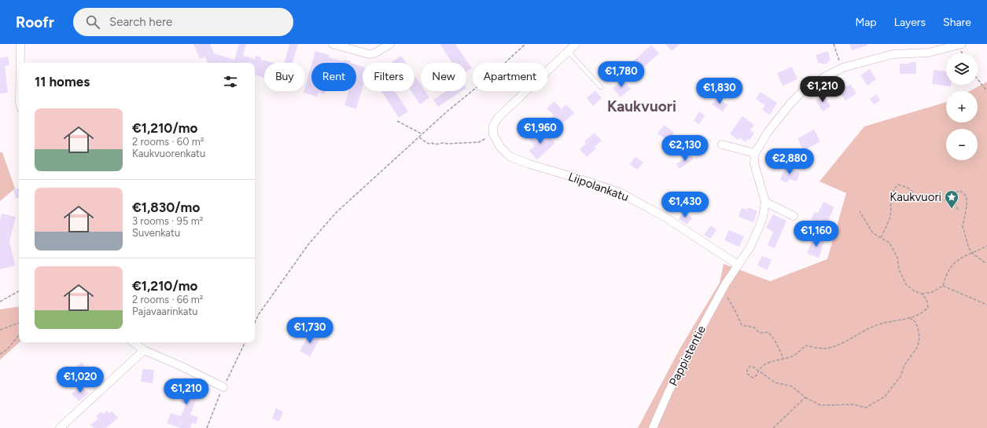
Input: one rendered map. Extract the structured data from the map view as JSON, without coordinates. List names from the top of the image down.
{
  "streets": {
    "street": ["Liipolankatu", "Pappistentie"]
  },
  "crossings": [
    ["Liipolankatu", "Pappistentie"]
  ],
  "districts": ["Kaukvuori"],
  "places": {
    "place": ["Kaukvuori"]
  },
  "page": {
    "header": "Roofr",
    "search": "Search here",
    "nav": ["Map", "Layers", "Share"],
    "map_buttons": ["+", "−"],
    "price": [
      "€1,780",
      "€1,210",
      "€1,830",
      "€1,960",
      "€2,130",
      "€2,880",
      "€1,430",
      "€1,160",
      "€1,730",
      "€1,020",
      "€1,210"
    ],
    "chip": [
      "Buy",
      "Rent",
      "Filters",
      "New",
      "Apartment"
    ],
    "heading": "11 homes",
    "list": [
      {
        "name": "€1,210/mo",
        "note": "2 rooms · 60 m² · Kaukvuorenkatu"
      },
      {
        "name": "€1,830/mo",
        "note": "3 rooms · 95 m² · Suvenkatu"
      },
      {
        "name": "€1,210/mo",
        "note": "2 rooms · 66 m² · Pajavaarinkatu"
      }
    ]
  }
}
